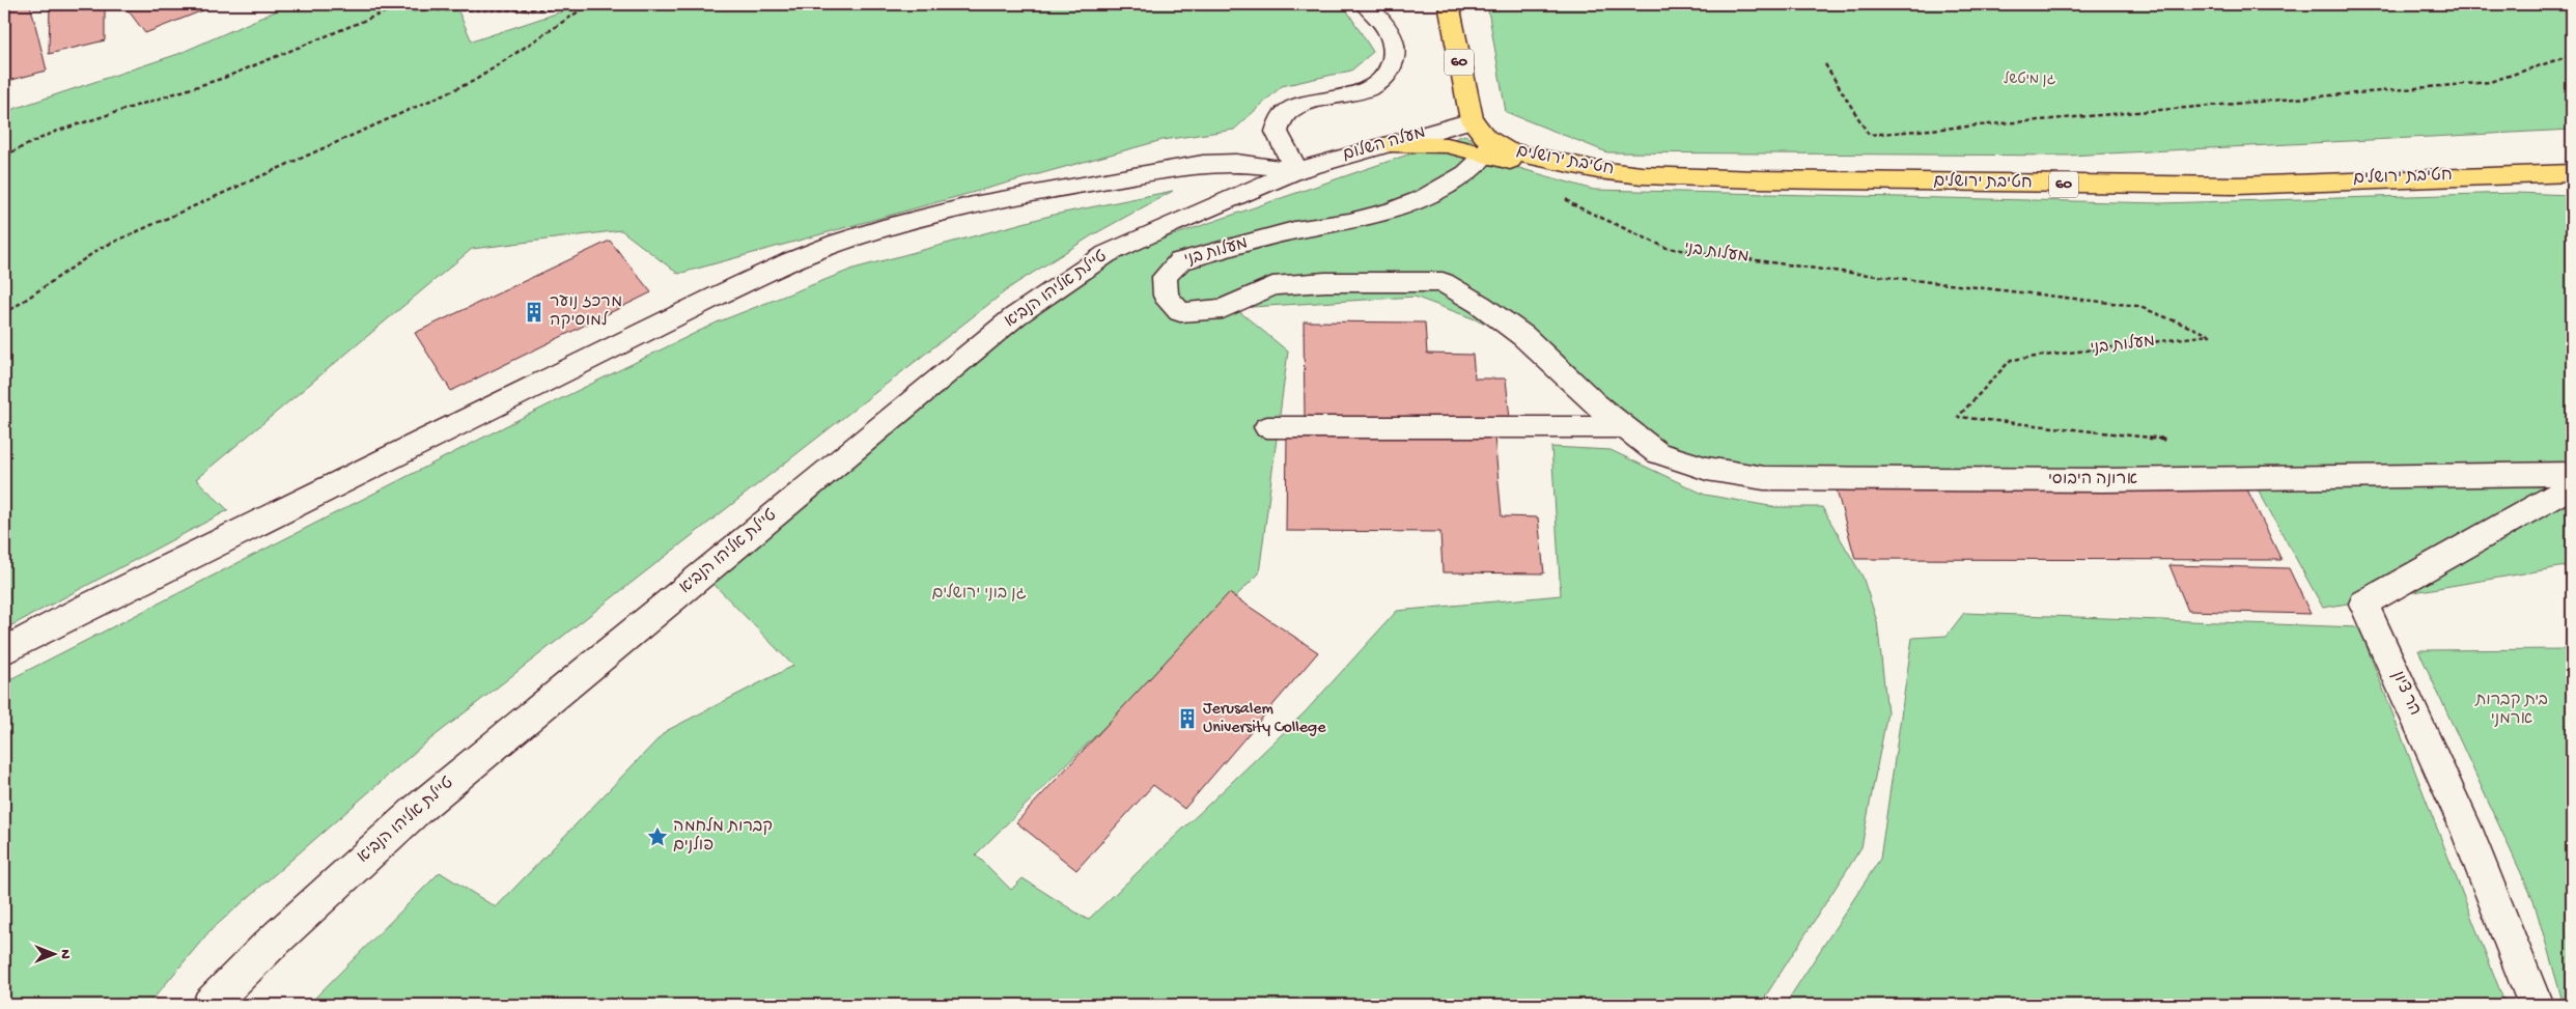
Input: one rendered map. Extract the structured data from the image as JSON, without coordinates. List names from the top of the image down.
{
  "streets": {
    "highway": ["60", "חטיבת ירושלים"],
    "street": [
      "מעלה השלום",
      "מעלות בני",
      "טיילת אליהו הנביא",
      "ארונה היבוסי",
      "הר ציון"
    ]
  },
  "crossings": [
    ["60", "מעלה השלום"],
    ["60", "חטיבת ירושלים"],
    ["מעלה השלום", "חטיבת ירושלים"],
    ["מעלה השלום", "טיילת אליהו הנביא"],
    ["חטיבת ירושלים", "מעלות בני"],
    ["מעלות בני", "ארונה היבוסי"]
  ],
  "parks": ["גן מיטשל", "גן בוני ירושלים", "בית קברות ארמני"],
  "places": {
    "building": ["מרכז נוער למוסיקה", "Jerusalem University College"],
    "place": ["קברות מלחמה פולנים"]
  },
  "north": "right"
}
